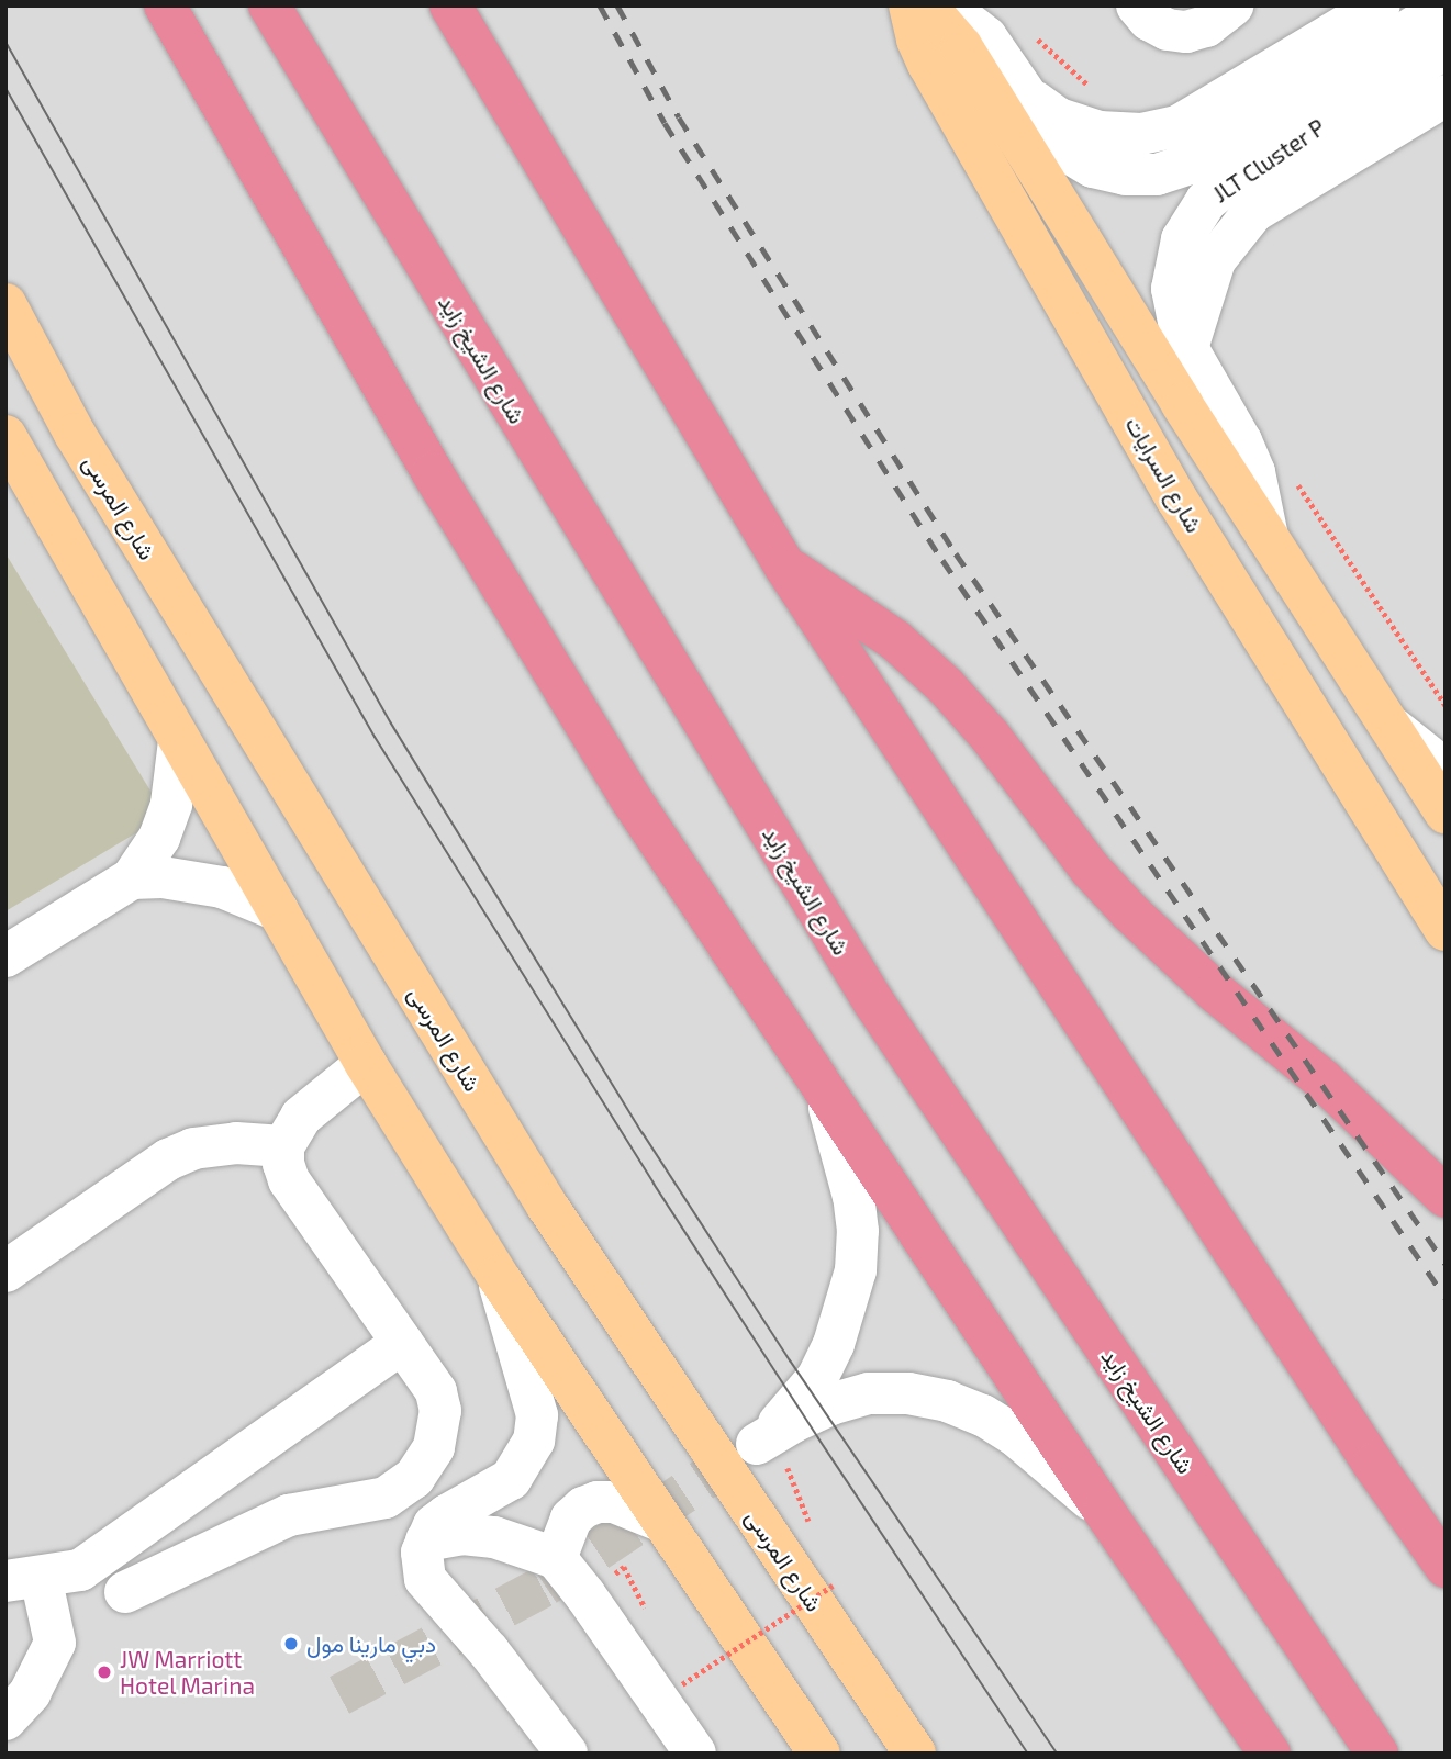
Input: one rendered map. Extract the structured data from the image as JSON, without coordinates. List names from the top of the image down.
{
  "streets": {
    "highway": ["شارع الشيخ زايد"],
    "main road": ["شارع السرايات", "شارع المرسى"],
    "street": ["JLT Cluster P"]
  },
  "places": ["دبي مارينا مول", "JW Marriott Hotel Marina"]
}
